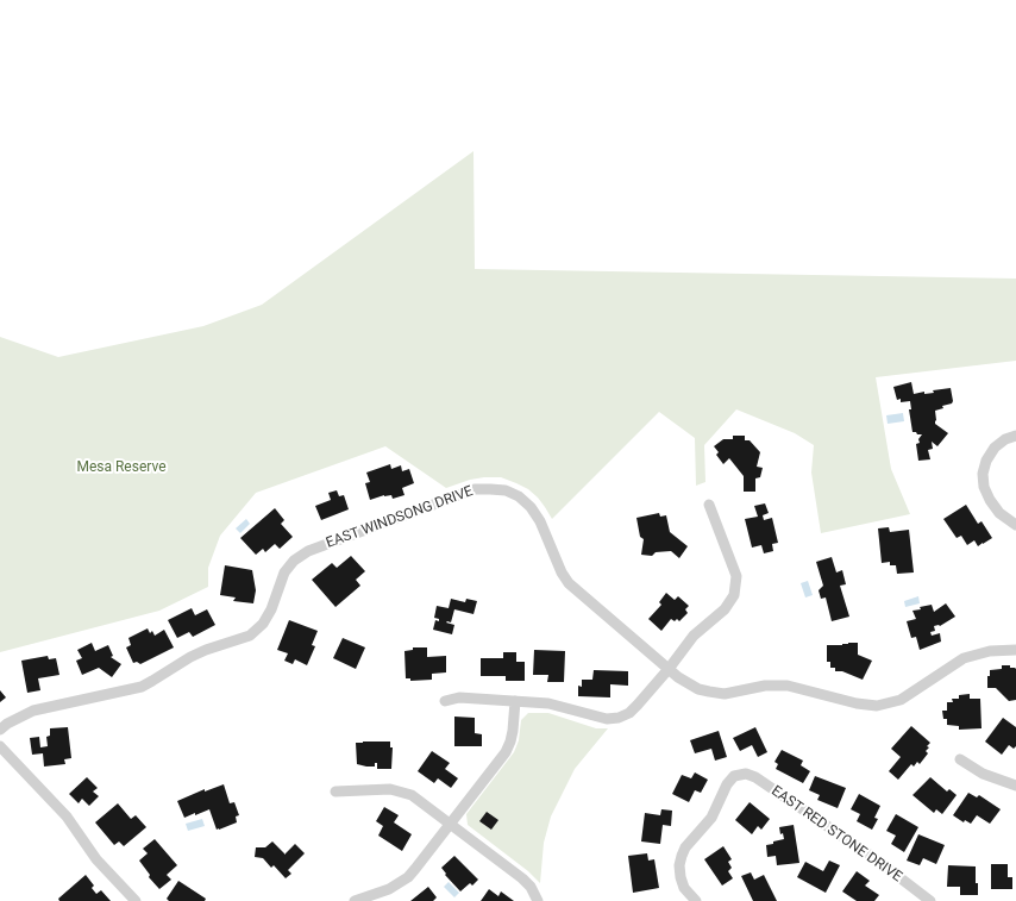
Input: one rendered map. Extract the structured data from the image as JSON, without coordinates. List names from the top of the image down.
{
  "streets": {
    "street": ["EAST WINDSONG DRIVE", "EAST RED STONE DRIVE"]
  },
  "parks": ["Mesa Reserve"]
}
